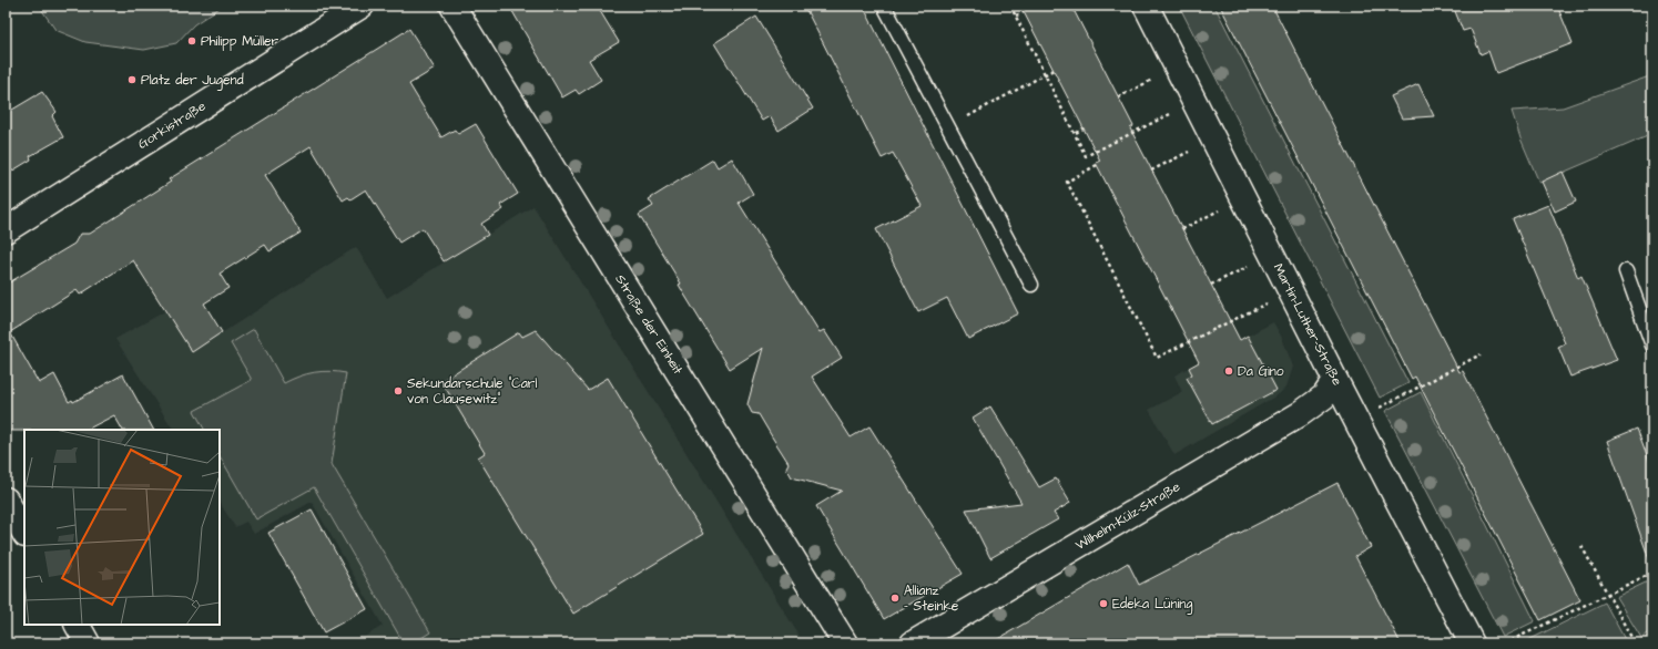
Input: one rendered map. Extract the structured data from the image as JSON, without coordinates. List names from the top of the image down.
{
  "streets": {
    "street": [
      "Gorkistraße",
      "Straße der Einheit",
      "Martin-Luther-Straße",
      "Wilhelm-Külz-Straße"
    ]
  },
  "crossings": [
    ["Martin-Luther-Straße", "Wilhelm-Külz-Straße"]
  ],
  "places": [
    "Philipp Müller",
    "Platz der Jugend",
    "Da Gino",
    "Sekundarschule “Carl von Clausewitz”",
    "Allianz - Steinke",
    "Edeka Lüning"
  ]
}
